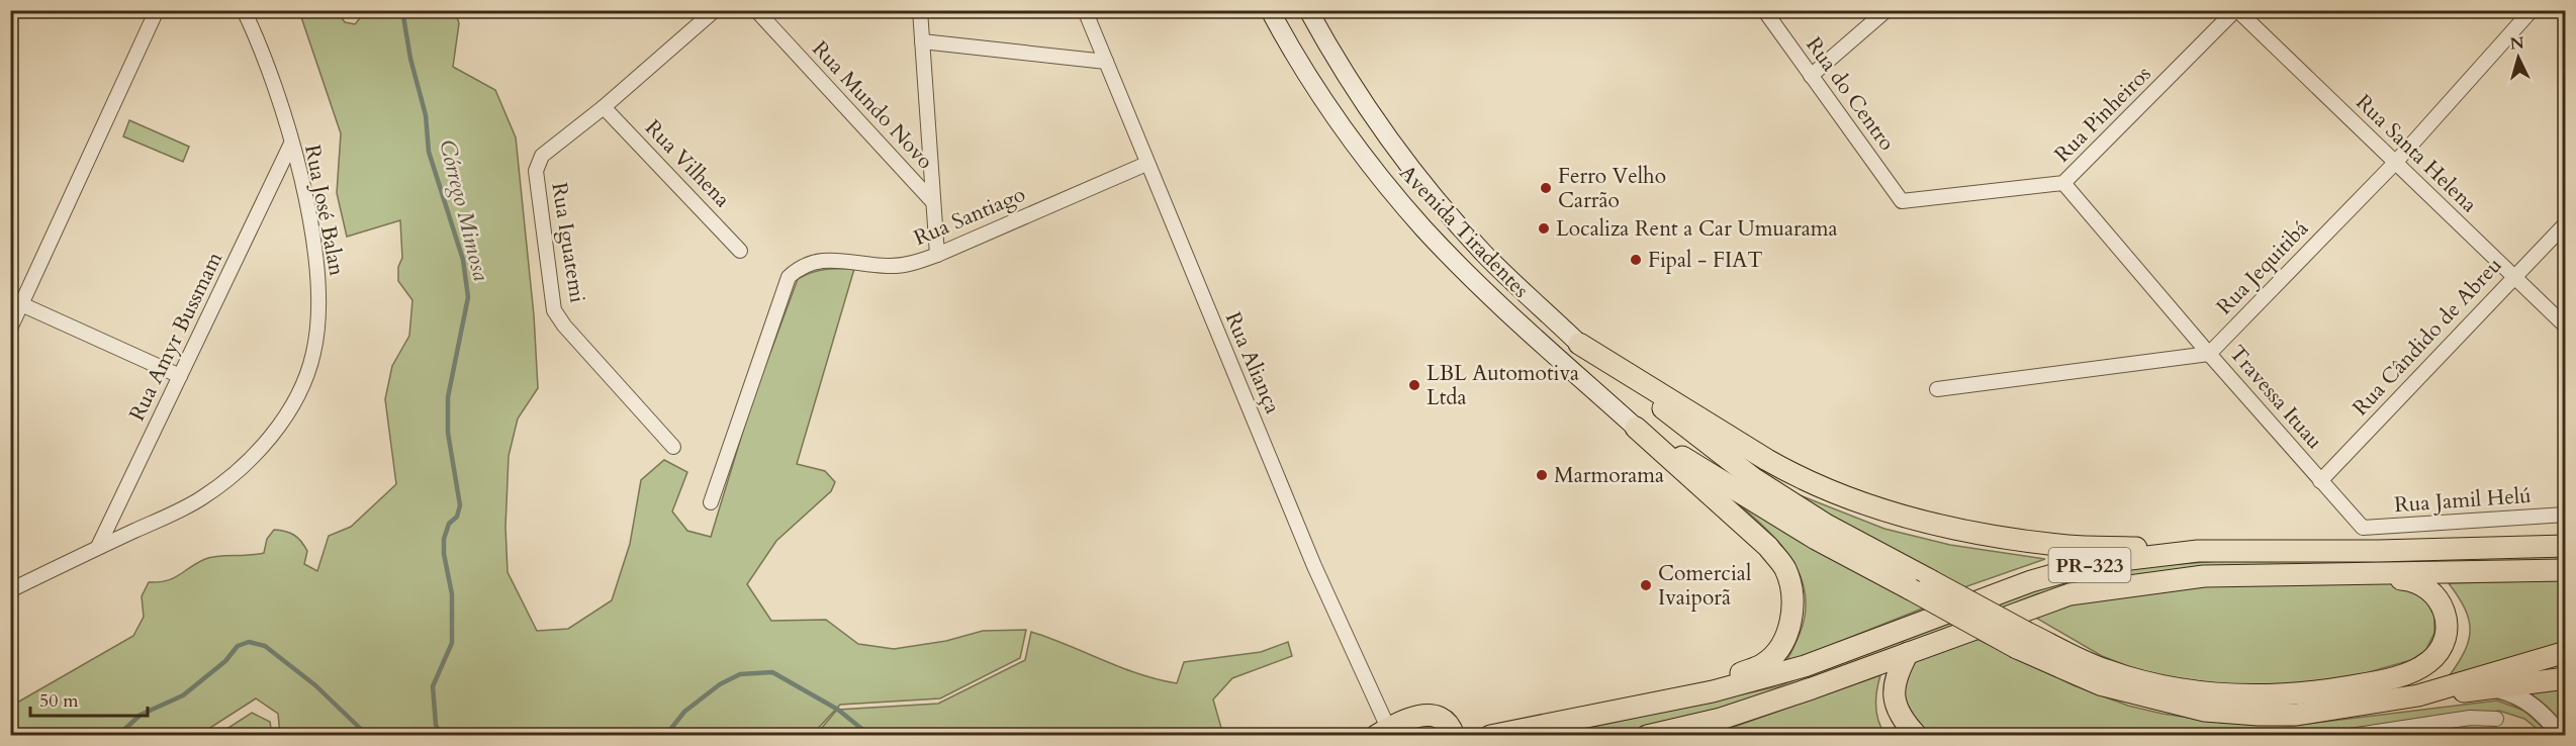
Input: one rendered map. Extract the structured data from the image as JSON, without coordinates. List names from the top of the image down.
{
  "streets": {
    "highway": ["PR-323"],
    "main road": ["Avenida Tiradentes"],
    "street": [
      "Rua do Centro",
      "Rua Mundo Novo",
      "Rua Pinheiros",
      "Rua Santa Helena",
      "Rua Vilhena",
      "Rua José Balan",
      "Rua Santiago",
      "Rua Iguatemi",
      "Rua Jequitibá",
      "Rua Amyr Bussmam",
      "Rua Cândido de Abreu",
      "Rua Aliança",
      "Travessa Ituau",
      "Rua Jamil Helú"
    ]
  },
  "crossings": [
    ["Rua do Centro", "Rua Pinheiros"],
    ["Rua Pinheiros", "Rua Santa Helena"],
    ["Rua Pinheiros", "Travessa Ituau"],
    ["Rua Santa Helena", "Rua Jequitibá"],
    ["Rua Santa Helena", "Rua Cândido de Abreu"],
    ["Rua Vilhena", "Rua Iguatemi"],
    ["Rua José Balan", "Rua Amyr Bussmam"],
    ["Rua Santiago", "Rua Aliança"],
    ["Rua Jequitibá", "Travessa Ituau"],
    ["Rua Cândido de Abreu", "Travessa Ituau"],
    ["Travessa Ituau", "Rua Jamil Helú"]
  ],
  "water": ["Córrego Mimosa"],
  "places": [
    "Ferro Velho Carrão",
    "Localiza Rent a Car Umuarama",
    "Fipal - FIAT",
    "LBL Automotiva Ltda",
    "Marmorama",
    "Comercial Ivaiporã"
  ],
  "scale_bar": "50 m",
  "north": "top"
}
